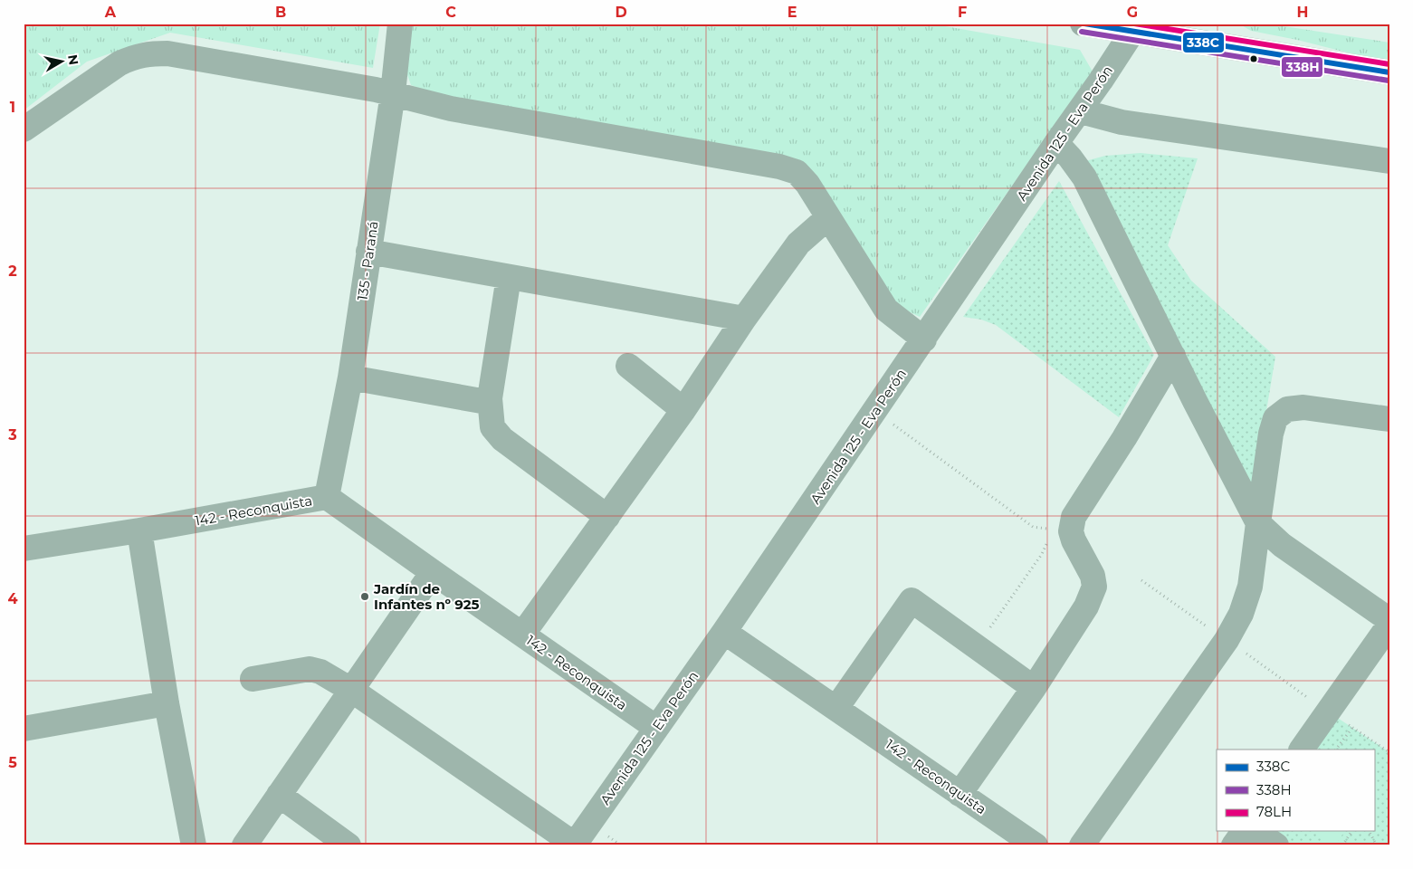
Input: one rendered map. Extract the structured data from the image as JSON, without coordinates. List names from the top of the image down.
{
  "streets": {
    "street": ["Avenida 125 - Eva Perón", "135 - Paraná", "142 - Reconquista"]
  },
  "crossings": [
    ["Avenida 125 - Eva Perón", "142 - Reconquista"],
    ["135 - Paraná", "142 - Reconquista"]
  ],
  "places": ["Jardín de Infantes nº 925"],
  "lines": ["transit line 338C", "transit line 78LH", "transit line 338H"],
  "legend": ["338C", "338H", "78LH"],
  "north": "right",
  "grid": {
    "columns": [
      "A",
      "B",
      "C",
      "D",
      "E",
      "F",
      "G",
      "H"
    ],
    "rows": [
      "1",
      "2",
      "3",
      "4",
      "5"
    ]
  }
}
